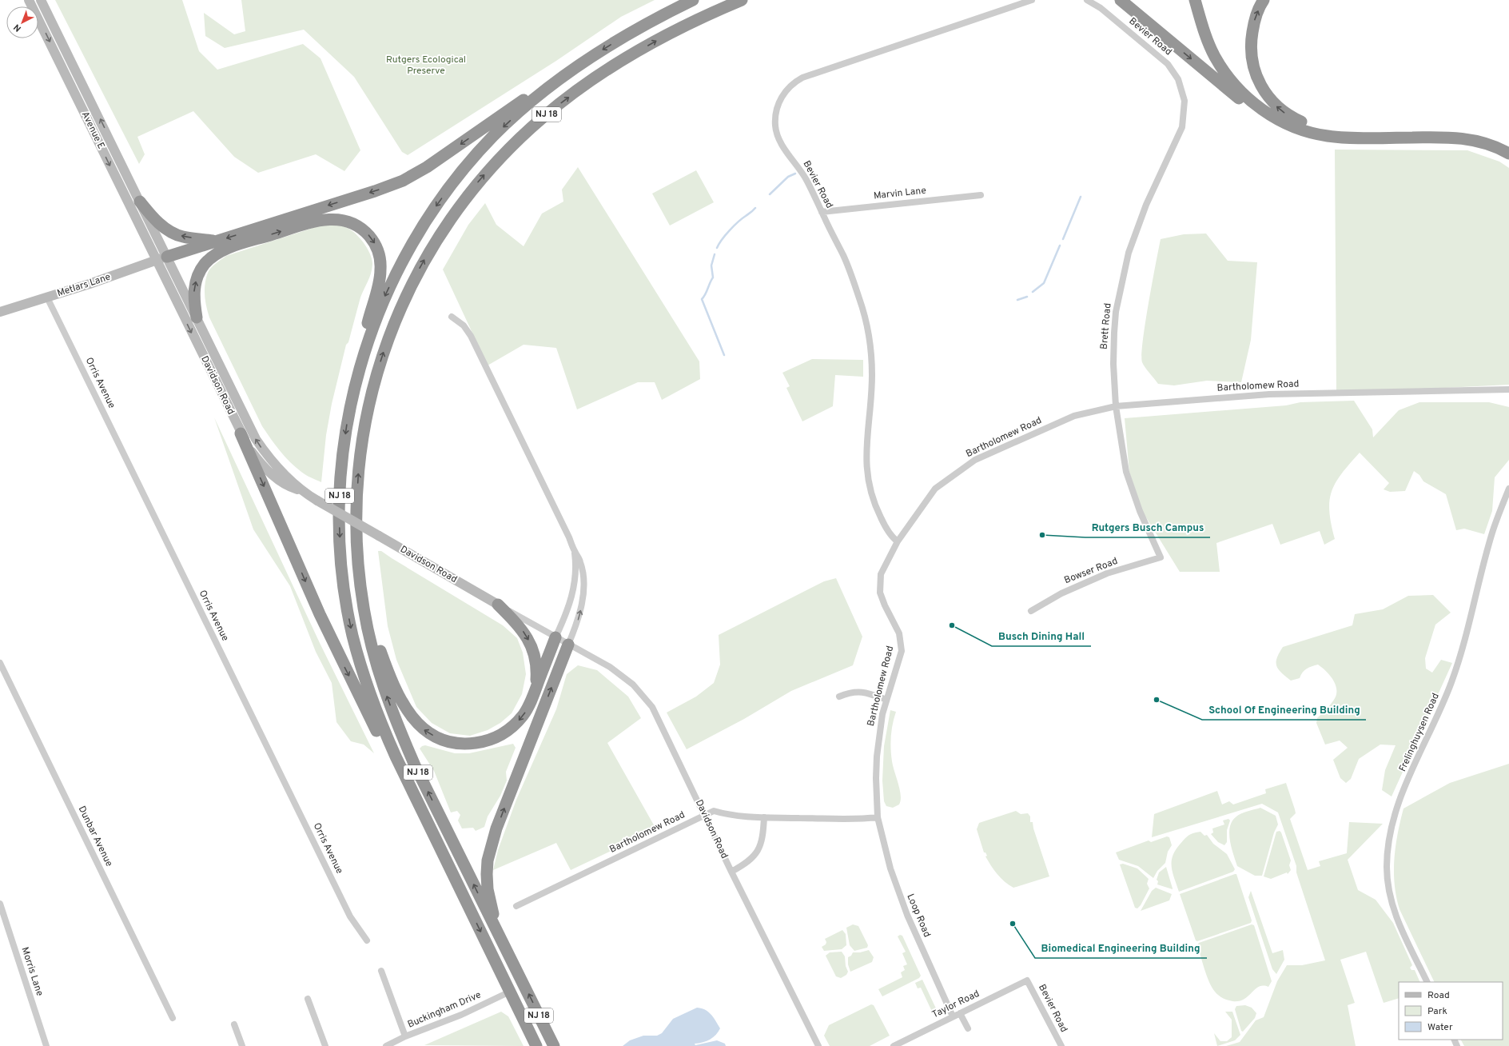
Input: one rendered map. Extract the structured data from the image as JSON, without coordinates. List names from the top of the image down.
{
  "streets": {
    "highway": ["NJ 18"],
    "main road": ["Avenue E", "Metlars Lane", "Davidson Road"],
    "street": [
      "Bevier Road",
      "Marvin Lane",
      "Brett Road",
      "Orris Avenue",
      "Bartholomew Road",
      "Bowser Road",
      "Frelinghuysen Road",
      "Dunbar Avenue",
      "Loop Road",
      "Morris Lane",
      "Taylor Road",
      "Buckingham Drive"
    ]
  },
  "crossings": [
    ["Bevier Road", "Marvin Lane"],
    ["Bevier Road", "Brett Road"],
    ["Bevier Road", "Bartholomew Road"],
    ["Bevier Road", "Taylor Road"],
    ["NJ 18", "Buckingham Drive"],
    ["Avenue E", "Metlars Lane"],
    ["Avenue E", "Davidson Road"],
    ["Metlars Lane", "Orris Avenue"],
    ["Metlars Lane", "Davidson Road"],
    ["Brett Road", "Bartholomew Road"],
    ["Brett Road", "Bowser Road"],
    ["Davidson Road", "Bartholomew Road"],
    ["Bartholomew Road", "Loop Road"],
    ["Loop Road", "Taylor Road"]
  ],
  "parks": ["Rutgers Ecological Preserve"],
  "places": [
    "Rutgers Busch Campus",
    "Busch Dining Hall",
    "School Of Engineering Building",
    "Biomedical Engineering Building"
  ],
  "legend": ["Road", "Park", "Water"],
  "north": "bottom left"
}
